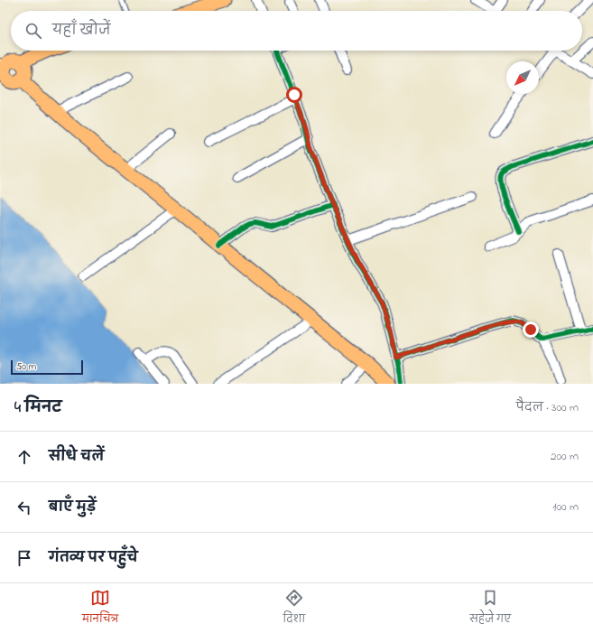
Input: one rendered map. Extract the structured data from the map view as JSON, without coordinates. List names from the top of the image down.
{
  "scale_bar": "50 m",
  "north": "bottom left",
  "page": {
    "search": "यहाँ खोजें",
    "scale": "50 m",
    "heading": ["4 मिनट", "पैदल · 300 m"],
    "list": [
      ["सीधे चलें", "200 m"],
      ["बाएँ मुड़ें", "100 m"],
      "गंतव्य पर पहुँचे"
    ],
    "nav": ["मानचित्र", "दिशा", "सहेजे गए"]
  }
}
